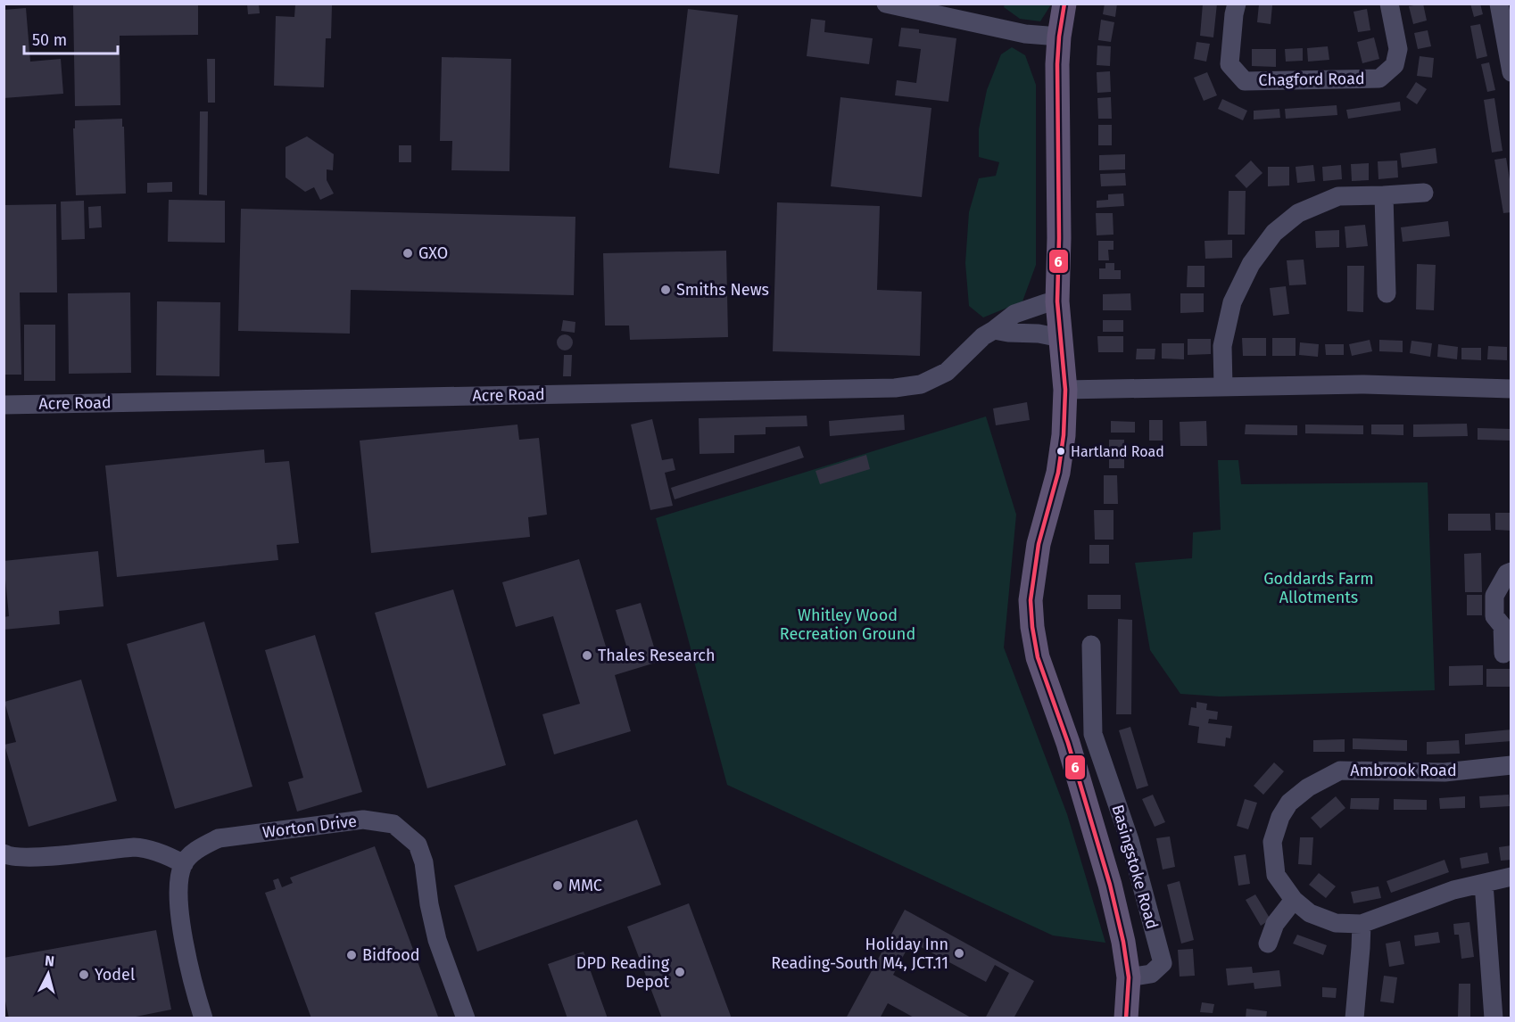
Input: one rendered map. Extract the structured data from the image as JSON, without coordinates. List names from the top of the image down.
{
  "streets": {
    "main road": ["Basingstoke Road"],
    "street": [
      "Chagford Road",
      "Acre Road",
      "Ambrook Road",
      "Worton Drive"
    ]
  },
  "crossings": [
    ["Acre Road", "Basingstoke Road"]
  ],
  "parks": ["Goddards Farm Allotments", "Whitley Wood Recreation Ground"],
  "places": [
    "GXO",
    "Smiths News",
    "Hartland Road",
    "Thales Research",
    "MMC",
    "Holiday Inn Reading-South M4, JCT.11",
    "Bidfood",
    "DPD Reading Depot",
    "Yodel"
  ],
  "lines": ["transit line 6"],
  "scale_bar": "50 m",
  "north": "top"
}
